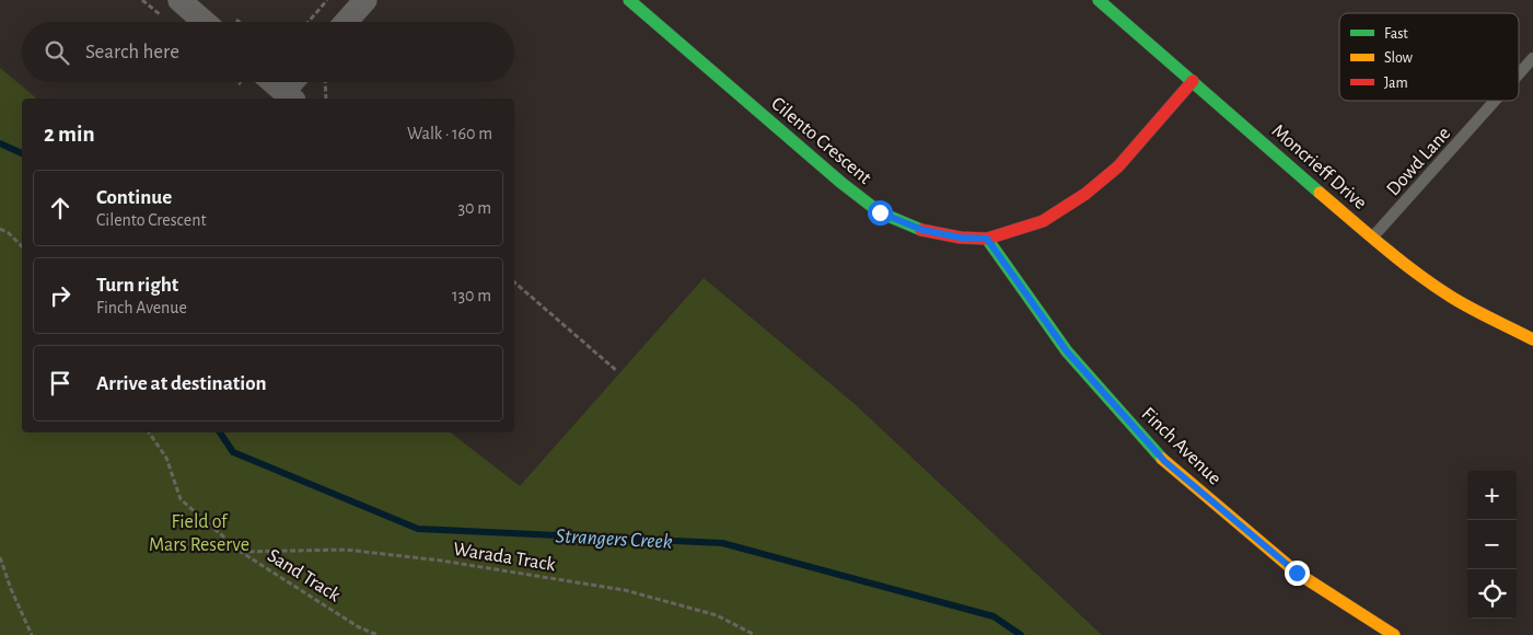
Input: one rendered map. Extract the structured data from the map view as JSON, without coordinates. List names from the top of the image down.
{
  "streets": {
    "street": ["Cilento Crescent", "Moncrieff Drive", "Finch Avenue"],
    "lane": ["Dowd Lane"],
    "path": ["Warada Track", "Sand Track"]
  },
  "crossings": [
    ["Cilento Crescent", "Moncrieff Drive"],
    ["Cilento Crescent", "Finch Avenue"],
    ["Dowd Lane", "Moncrieff Drive"],
    ["Warada Track", "Sand Track"]
  ],
  "water": ["Strangers Creek"],
  "parks": ["Field of Mars Reserve"],
  "legend": ["Fast", "Slow", "Jam"],
  "page": {
    "search": "Search here",
    "heading": ["2 min", "Walk · 160 m"],
    "list": [
      ["Continue", "Cilento Crescent", "30 m"],
      ["Turn right", "Finch Avenue", "130 m"],
      "Arrive at destination"
    ],
    "map_buttons": ["+", "−"]
  }
}
